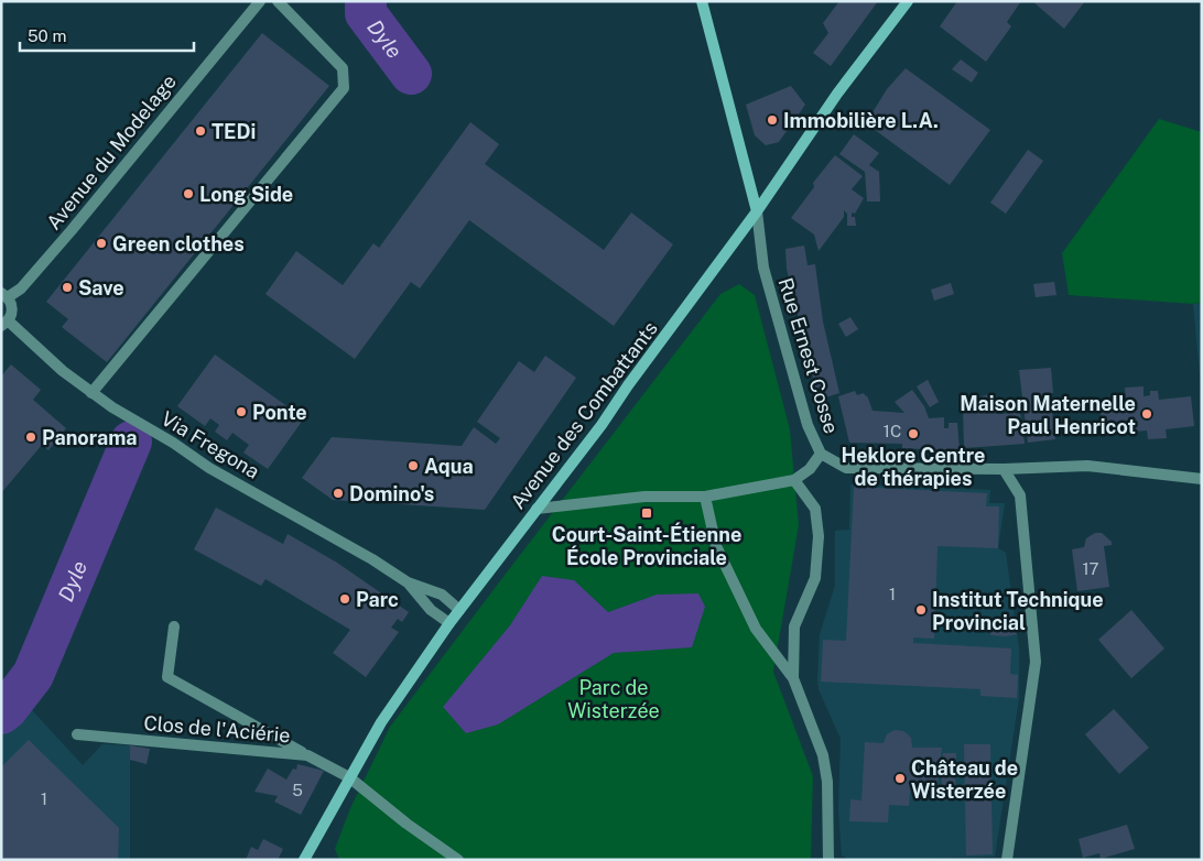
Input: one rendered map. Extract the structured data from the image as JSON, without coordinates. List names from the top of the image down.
{
  "streets": {
    "main road": ["Avenue des Combattants"],
    "street": [
      "Avenue du Modelage",
      "Rue Ernest Cosse",
      "Via Fregona",
      "Clos de l'Aciérie"
    ]
  },
  "crossings": [
    ["Rue Ernest Cosse", "Avenue des Combattants"],
    ["Avenue des Combattants", "Via Fregona"],
    ["Avenue des Combattants", "Clos de l'Aciérie"]
  ],
  "water": ["Dyle"],
  "parks": ["Parc de Wisterzée"],
  "places": {
    "other": [
      "Immobilière L.A.",
      "TEDi",
      "Long Side",
      "Green clothes",
      "Save",
      "Ponte",
      "Maison Maternelle Paul Henricot",
      "Heklore Centre de thérapies",
      "Panorama",
      "Aqua",
      "Domino's",
      "Parc",
      "Institut Technique Provincial",
      "Château de Wisterzée"
    ],
    "transit": ["Court-Saint-Étienne École Provinciale"]
  },
  "house_numbers": [
    "1C",
    "17",
    "1",
    "5",
    "1"
  ],
  "scale_bar": "50 m"
}
